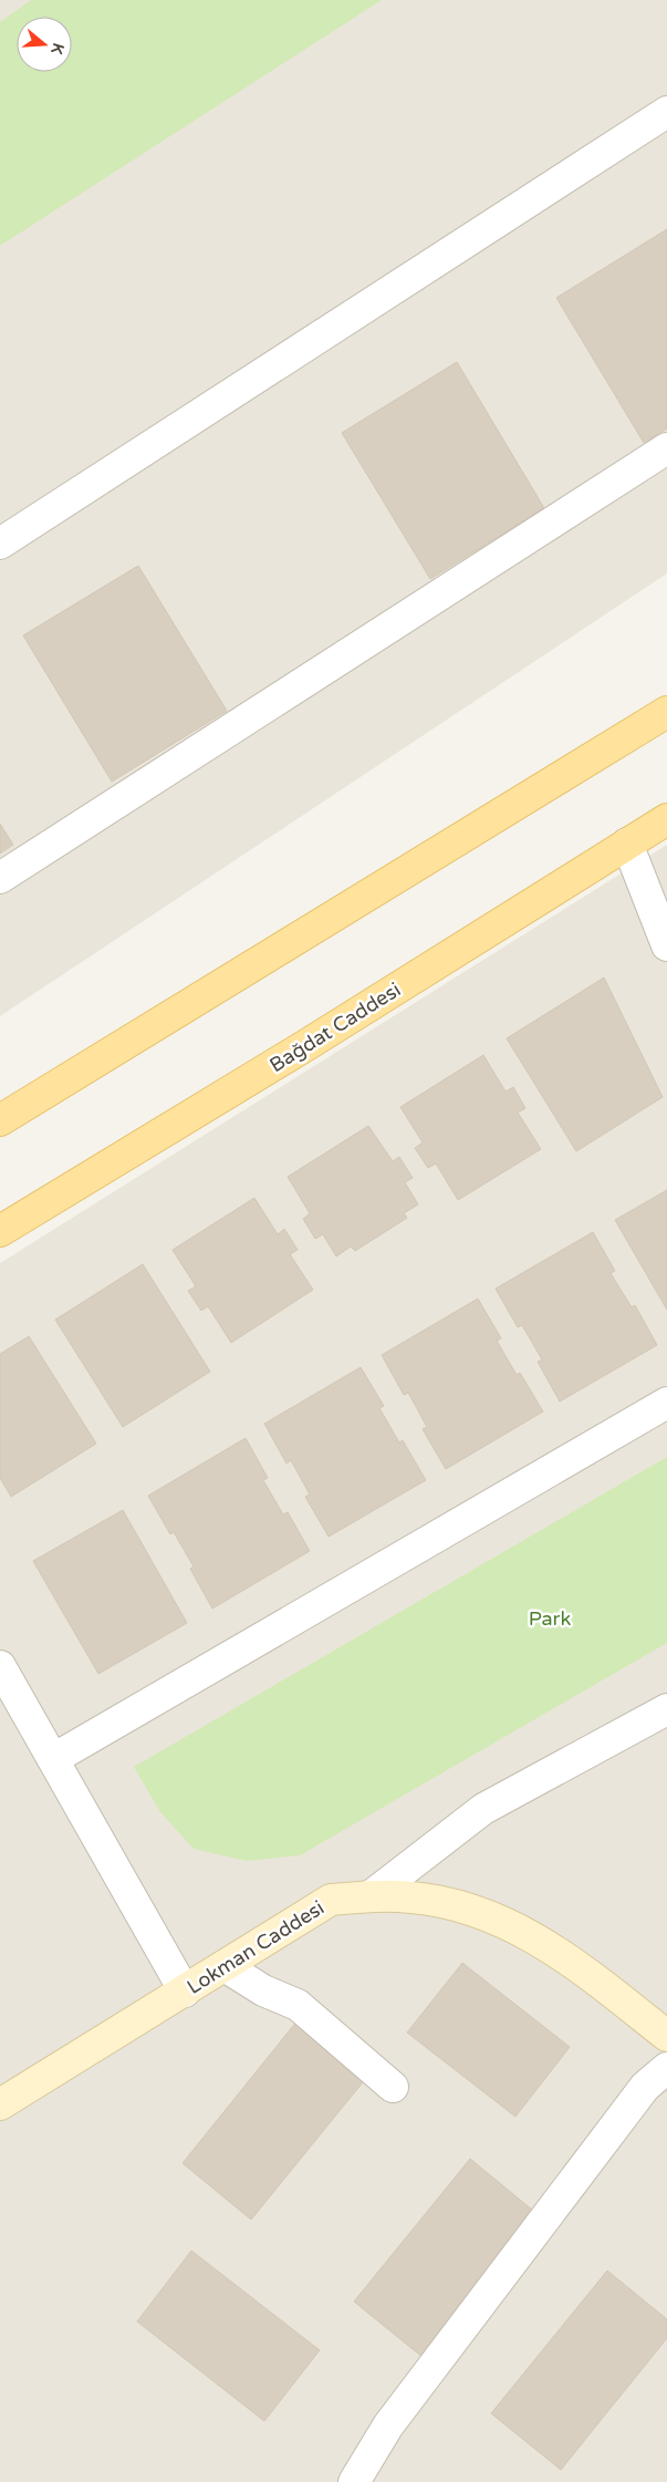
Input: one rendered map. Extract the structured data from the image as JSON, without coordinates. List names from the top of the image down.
{
  "streets": {
    "main road": ["Bağdat Caddesi"],
    "street": ["Lokman Caddesi"]
  },
  "parks": ["Park"],
  "north": "right"
}
